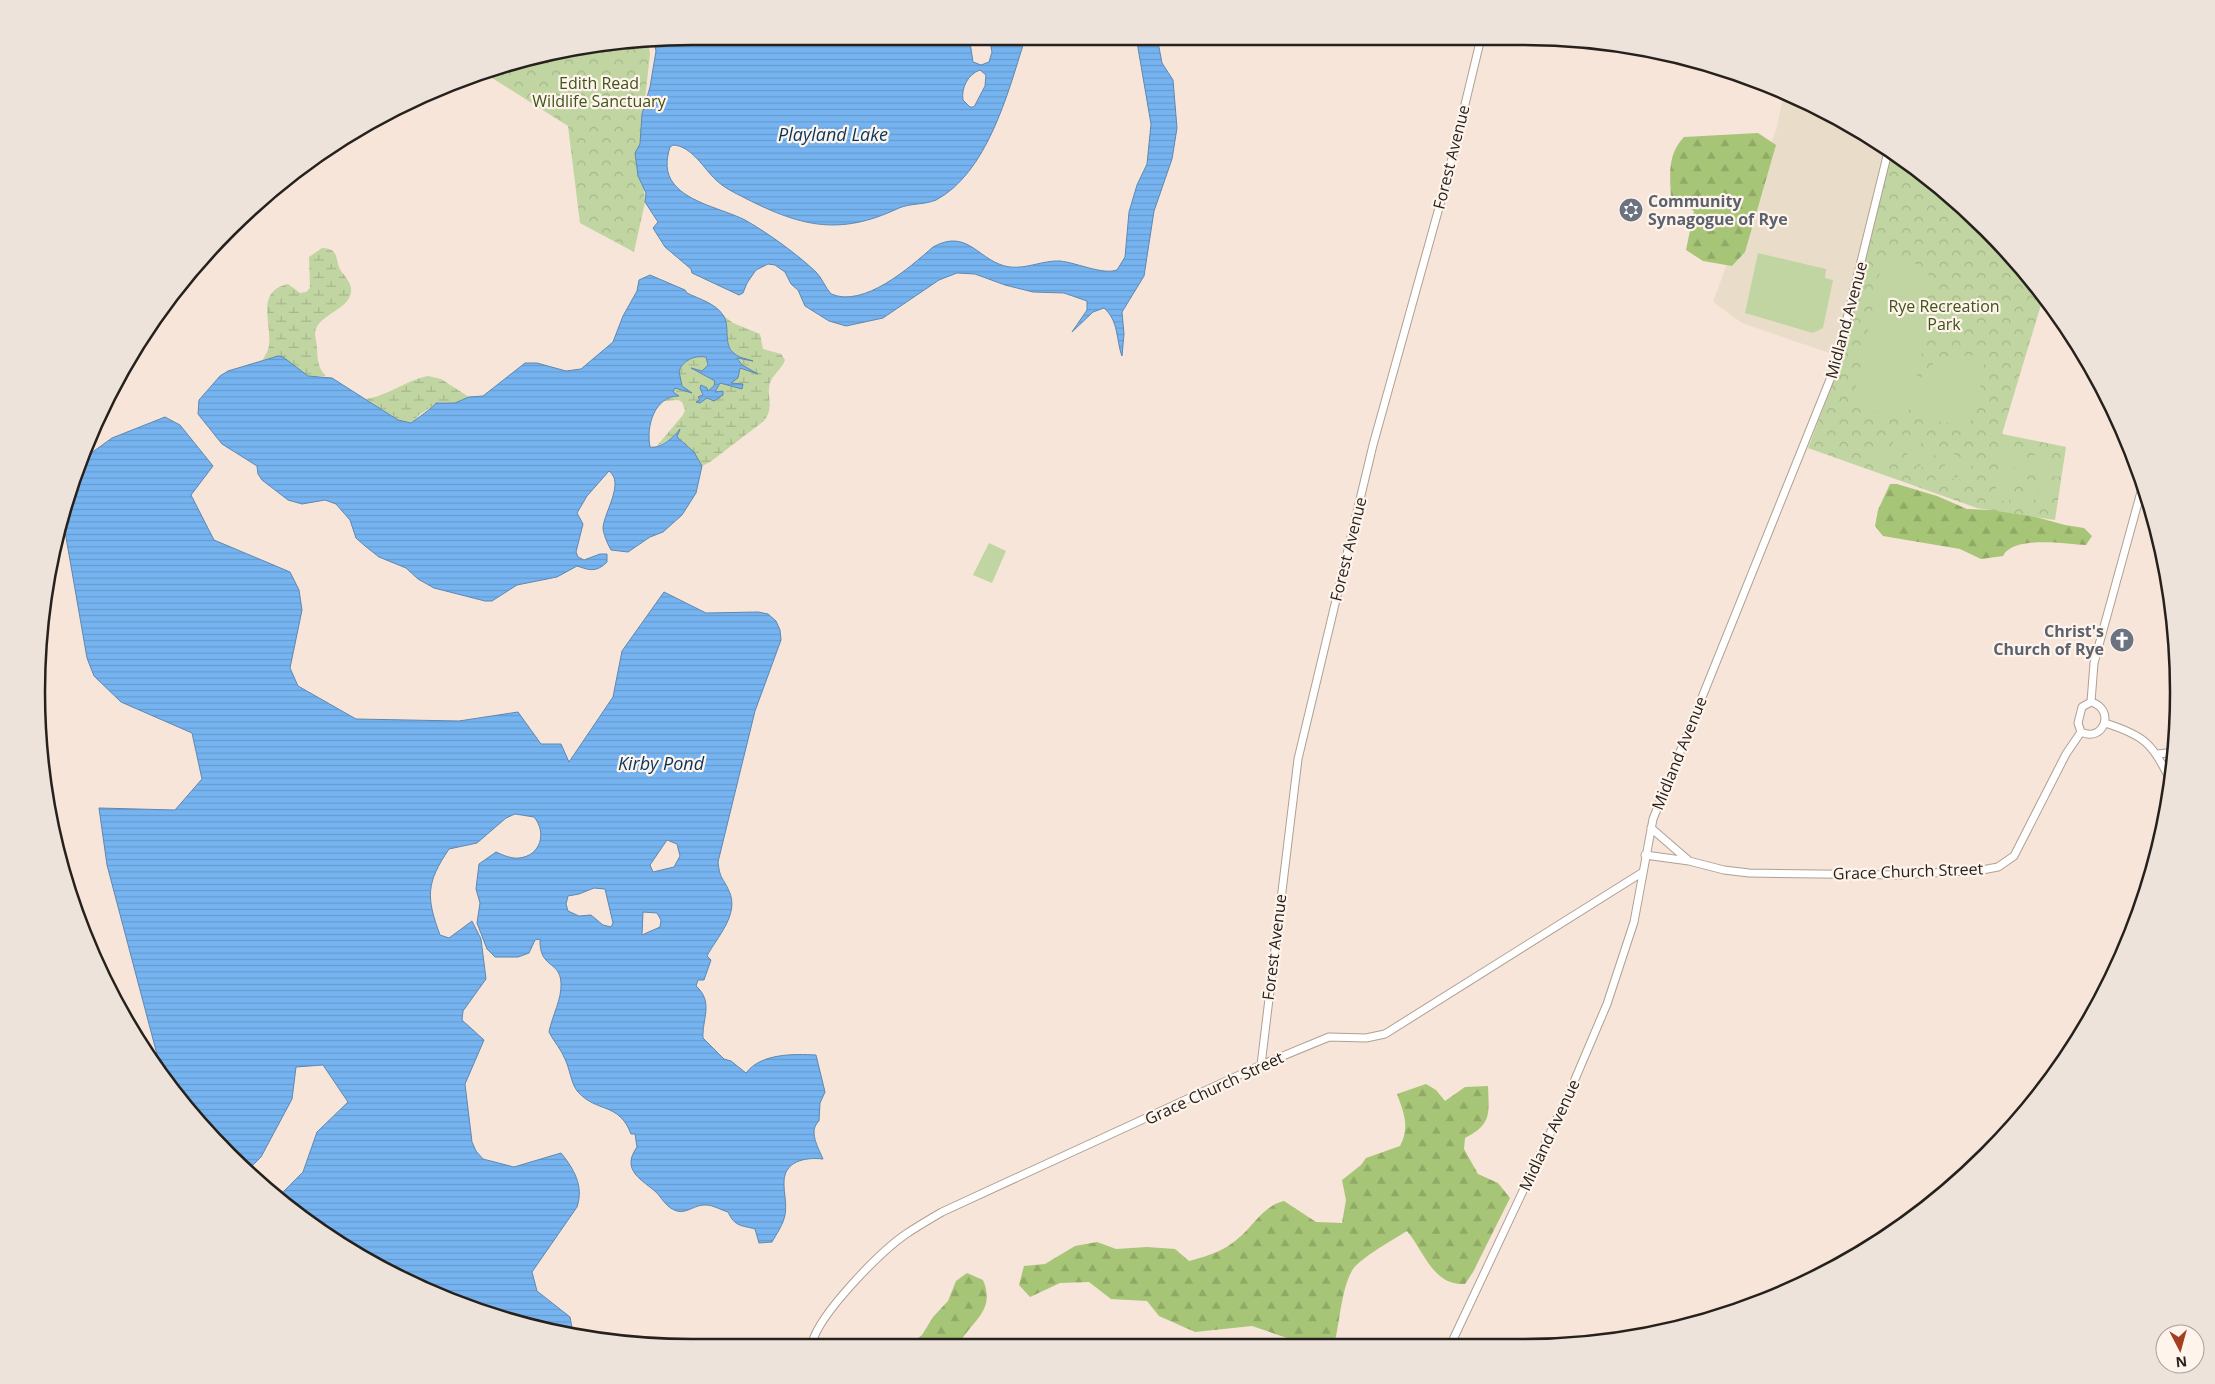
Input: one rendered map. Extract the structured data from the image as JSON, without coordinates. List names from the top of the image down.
{
  "streets": {
    "street": ["Forest Avenue", "Midland Avenue", "Grace Church Street"]
  },
  "crossings": [
    ["Forest Avenue", "Grace Church Street"],
    ["Midland Avenue", "Grace Church Street"]
  ],
  "water": ["Playland Lake", "Kirby Pond"],
  "parks": ["Edith Read Wildlife Sanctuary", "Rye Recreation Park"],
  "places": {
    "synagogue": ["Community Synagogue of Rye"],
    "church": ["Christ's Church of Rye"]
  },
  "north": "bottom"
}
